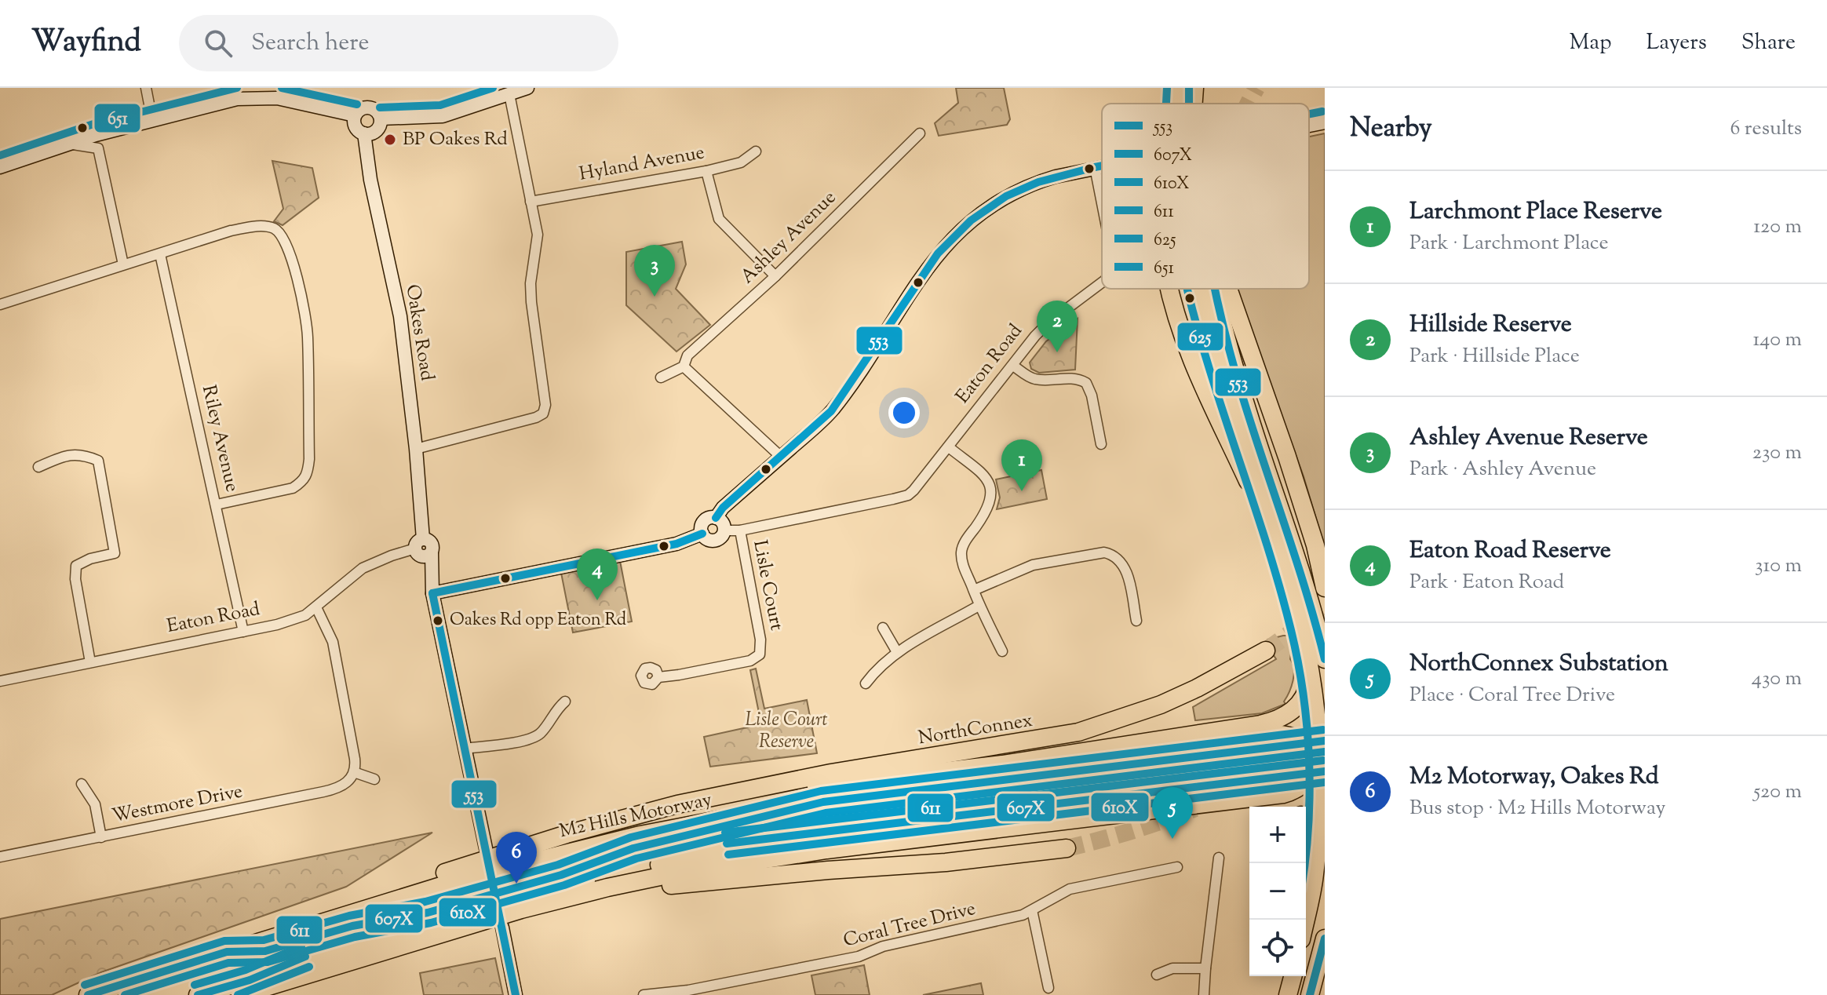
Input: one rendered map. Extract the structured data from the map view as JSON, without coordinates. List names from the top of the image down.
{
  "streets": {
    "highway": ["NorthConnex", "M2 Hills Motorway"],
    "street": [
      "Hyland Avenue",
      "Ashley Avenue",
      "Oakes Road",
      "Eaton Road",
      "Riley Avenue",
      "Lisle Court",
      "Westmore Drive",
      "Coral Tree Drive"
    ]
  },
  "crossings": [
    ["Oakes Road", "Eaton Road"],
    ["Eaton Road", "Riley Avenue"],
    ["Eaton Road", "Lisle Court"]
  ],
  "parks": ["Lisle Court Reserve"],
  "places": ["BP Oakes Rd", "Oakes Rd opp Eaton Rd"],
  "lines": [
    "transit line 625",
    "transit line 651",
    "transit line 553",
    "transit line 611",
    "transit line 607X",
    "transit line 610X"
  ],
  "legend": [
    "553",
    "607X",
    "610X",
    "611",
    "625",
    "651"
  ],
  "page": {
    "header": "Wayfind",
    "search": "Search here",
    "nav": ["Map", "Layers", "Share"],
    "heading": ["Nearby", "6 results"],
    "list": [
      {
        "mark": "1",
        "name": "Larchmont Place Reserve",
        "note": "Park · Larchmont Place",
        "value": "120 m"
      },
      {
        "mark": "2",
        "name": "Hillside Reserve",
        "note": "Park · Hillside Place",
        "value": "140 m"
      },
      {
        "mark": "3",
        "name": "Ashley Avenue Reserve",
        "note": "Park · Ashley Avenue",
        "value": "230 m"
      },
      {
        "mark": "4",
        "name": "Eaton Road Reserve",
        "note": "Park · Eaton Road",
        "value": "310 m"
      },
      {
        "mark": "5",
        "name": "NorthConnex Substation",
        "note": "Place · Coral Tree Drive",
        "value": "430 m"
      },
      {
        "mark": "6",
        "name": "M2 Motorway, Oakes Rd",
        "note": "Bus stop · M2 Hills Motorway",
        "value": "520 m"
      }
    ],
    "pins": [
      "3",
      "2",
      "1",
      "4",
      "5",
      "6"
    ],
    "map_buttons": ["+", "−"]
  }
}
